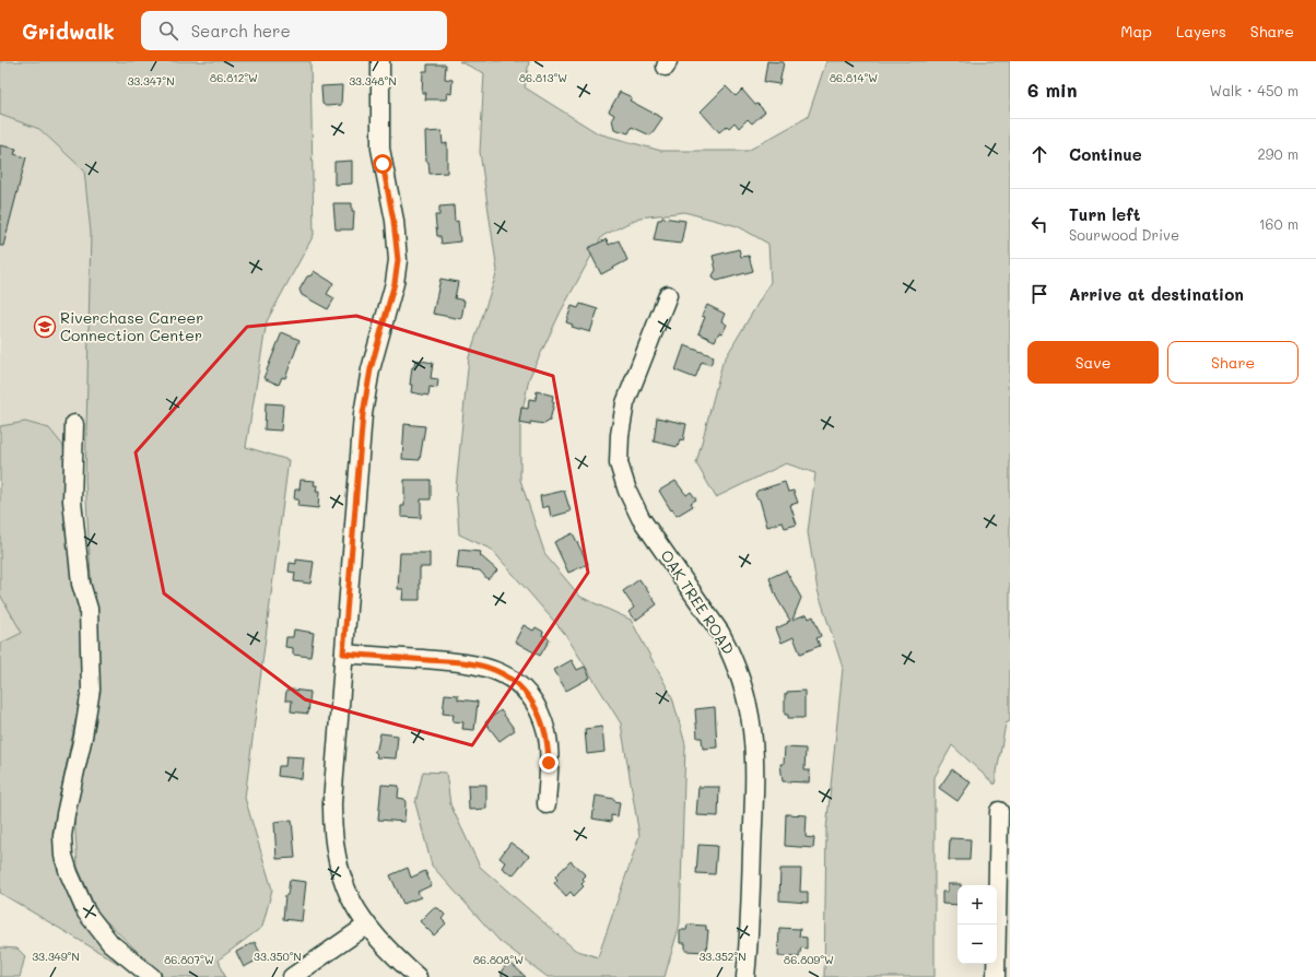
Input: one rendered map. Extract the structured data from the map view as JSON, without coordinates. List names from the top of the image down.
{
  "streets": {
    "street": ["OAK TREE ROAD"]
  },
  "places": {
    "school or university": ["Riverchase Career Connection Center"]
  },
  "page": {
    "header": "Gridwalk",
    "search": "Search here",
    "nav": ["Map", "Layers", "Share"],
    "heading": ["6 min", "Walk · 450 m"],
    "list": [
      ["Continue", "290 m"],
      ["Turn left", "Sourwood Drive", "160 m"],
      "Arrive at destination"
    ],
    "buttons": ["Save", "Share"],
    "map_buttons": ["+", "−"]
  },
  "coordinates": [
    "86.812°W",
    "86.813°W",
    "86.814°W",
    "33.347°N",
    "33.348°N",
    "33.349°N",
    "33.350°N",
    "33.352°N",
    "86.807°W",
    "86.808°W",
    "86.809°W"
  ]
}
